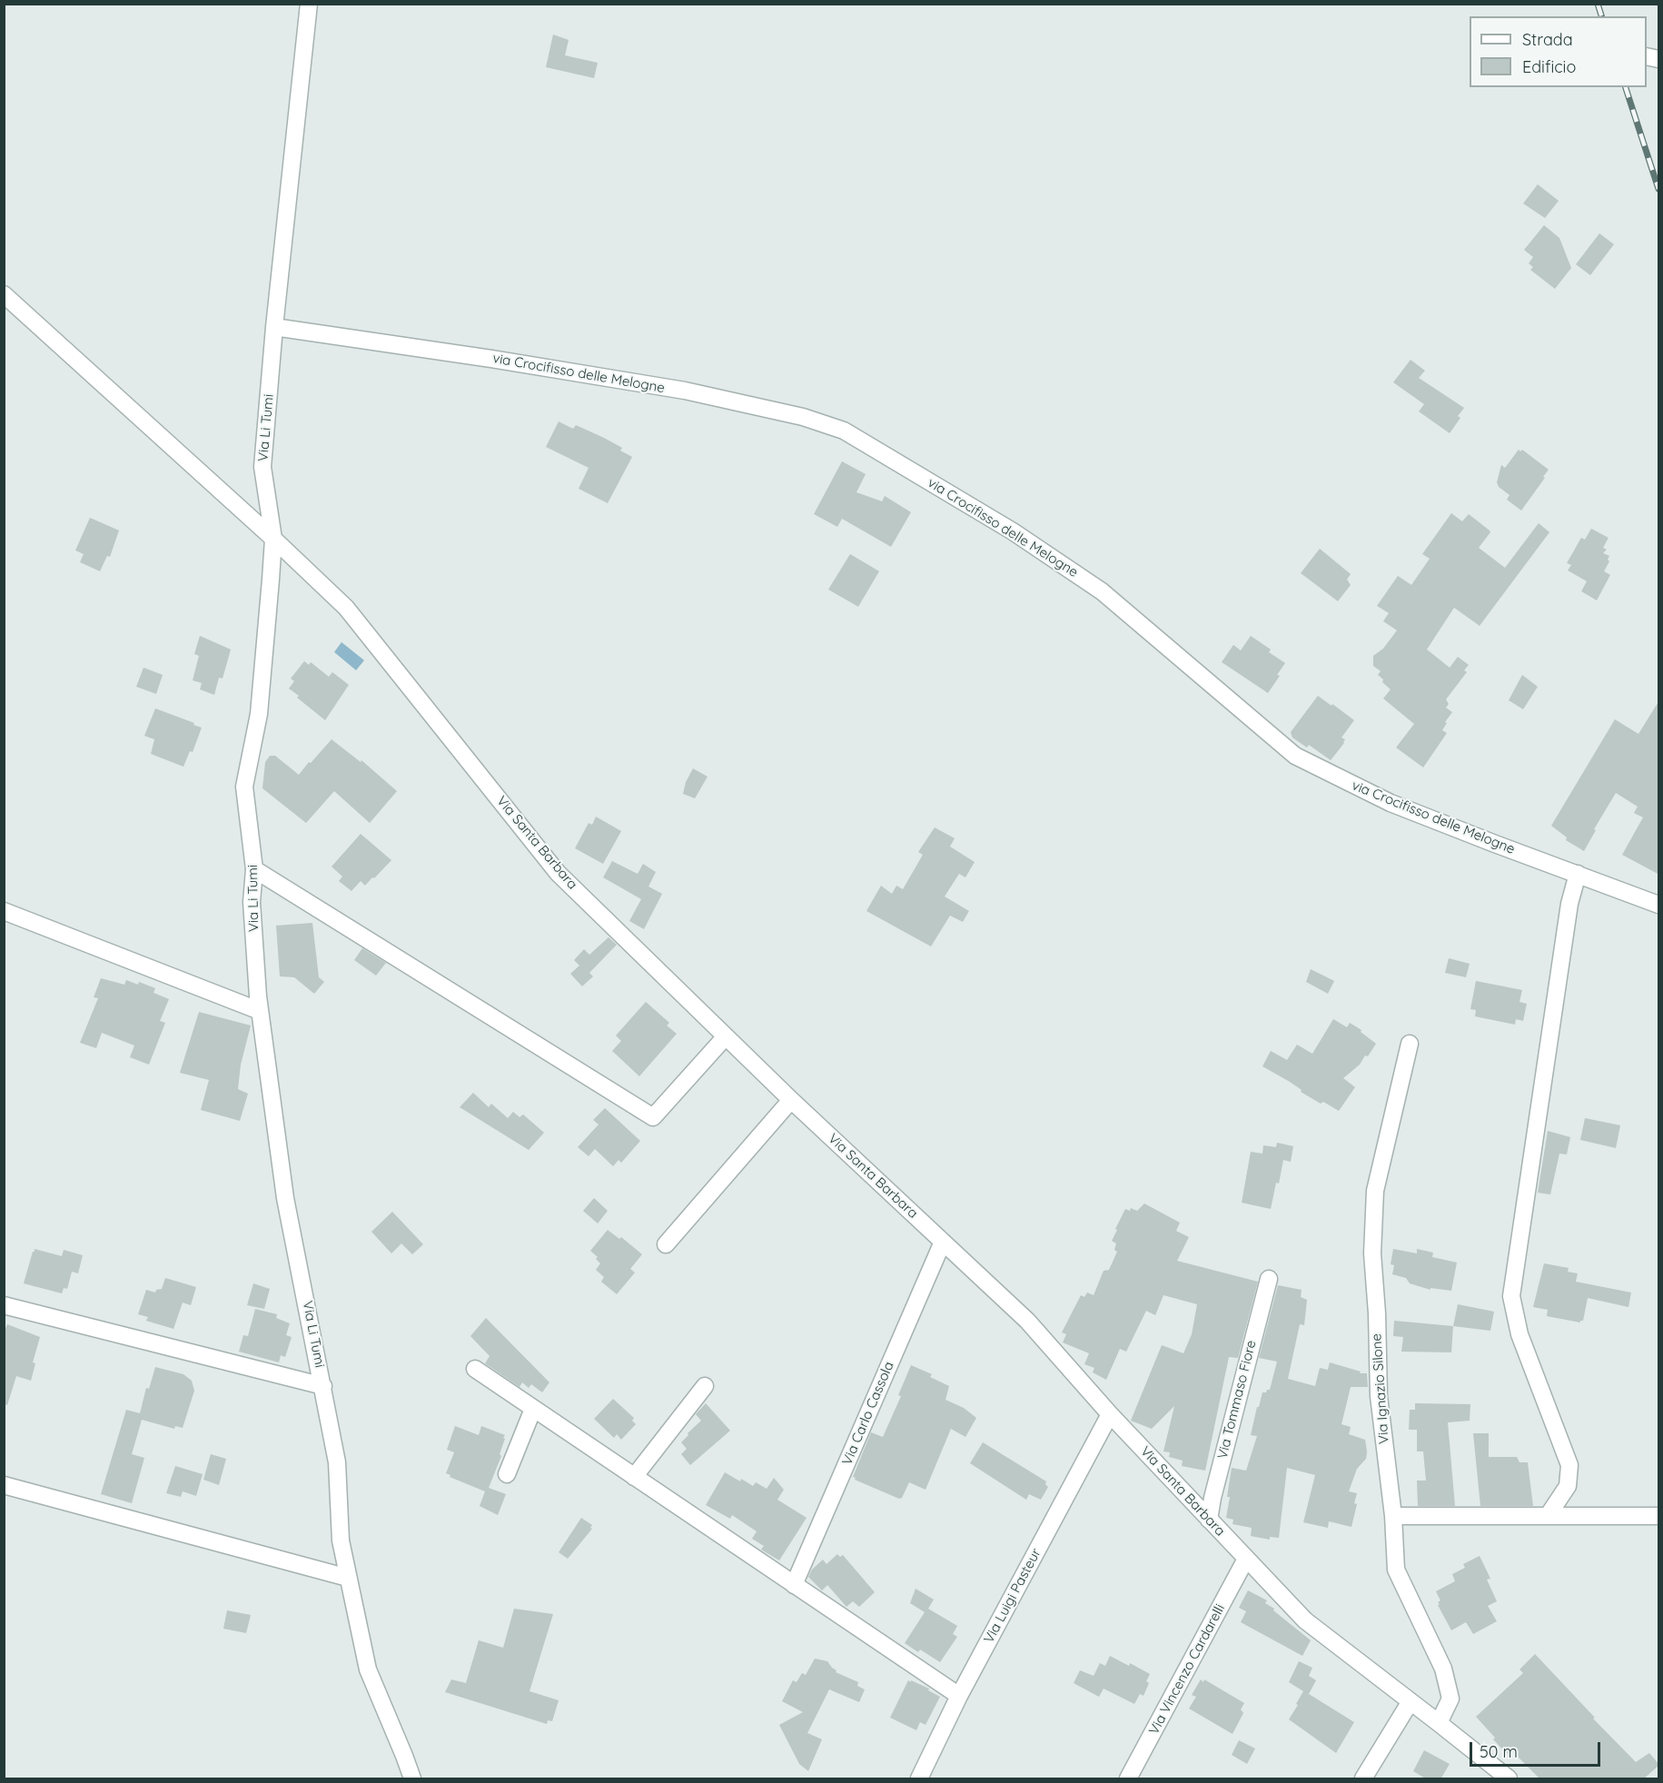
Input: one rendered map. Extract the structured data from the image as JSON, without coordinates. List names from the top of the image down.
{
  "streets": {
    "street": [
      "via Crocifisso delle Melogne",
      "Via Li Tumi",
      "Via Santa Barbara",
      "Via Ignazio Silone",
      "Via Tommaso Fiore",
      "Via Carlo Cassola",
      "Via Luigi Pasteur",
      "Via Vincenzo Cardarelli"
    ]
  },
  "crossings": [
    ["via Crocifisso delle Melogne", "Via Li Tumi"],
    ["Via Li Tumi", "Via Santa Barbara"],
    ["Via Santa Barbara", "Via Ignazio Silone"],
    ["Via Santa Barbara", "Via Tommaso Fiore"],
    ["Via Santa Barbara", "Via Carlo Cassola"],
    ["Via Santa Barbara", "Via Luigi Pasteur"],
    ["Via Santa Barbara", "Via Vincenzo Cardarelli"]
  ],
  "legend": ["Strada", "Edificio"],
  "scale_bar": "50 m"
}
